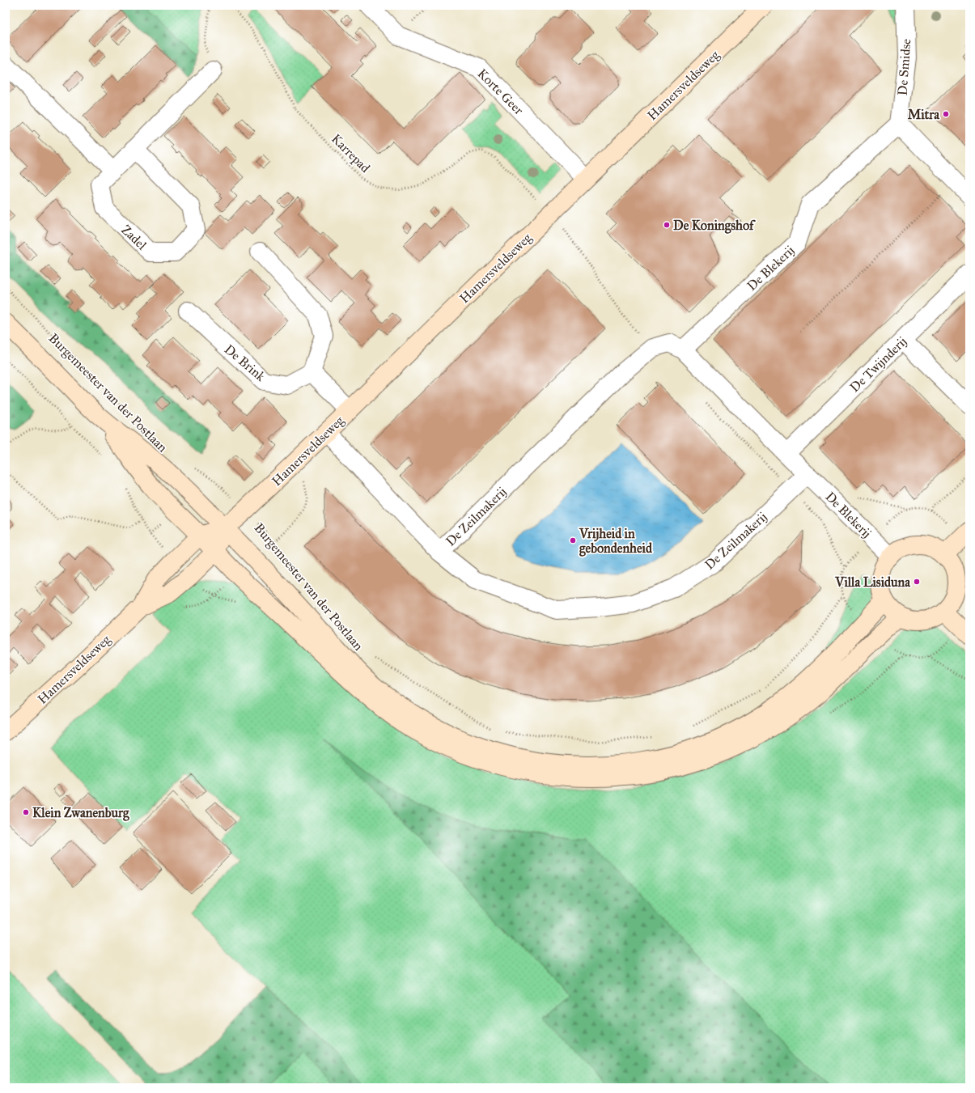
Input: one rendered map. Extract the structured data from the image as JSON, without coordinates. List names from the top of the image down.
{
  "streets": {
    "street": [
      "De Smidse",
      "Hamersveldseweg",
      "Korte Geer",
      "Zadel",
      "De Blekerij",
      "De Brink",
      "De Twijnderij",
      "Burgemeester van der Postlaan",
      "De Zeilmakerij"
    ],
    "path": ["Karrepad"]
  },
  "crossings": [
    ["De Smidse", "De Blekerij"],
    ["Hamersveldseweg", "Korte Geer"],
    ["Hamersveldseweg", "Karrepad"],
    ["Hamersveldseweg", "Burgemeester van der Postlaan"],
    ["Hamersveldseweg", "De Zeilmakerij"],
    ["De Blekerij", "De Twijnderij"],
    ["De Blekerij", "Burgemeester van der Postlaan"],
    ["De Blekerij", "De Zeilmakerij"]
  ],
  "places": [
    "Mitra",
    "De Koningshof",
    "Vrijheid in gebondenheid",
    "Villa Lisiduna",
    "Klein Zwanenburg"
  ]
}
